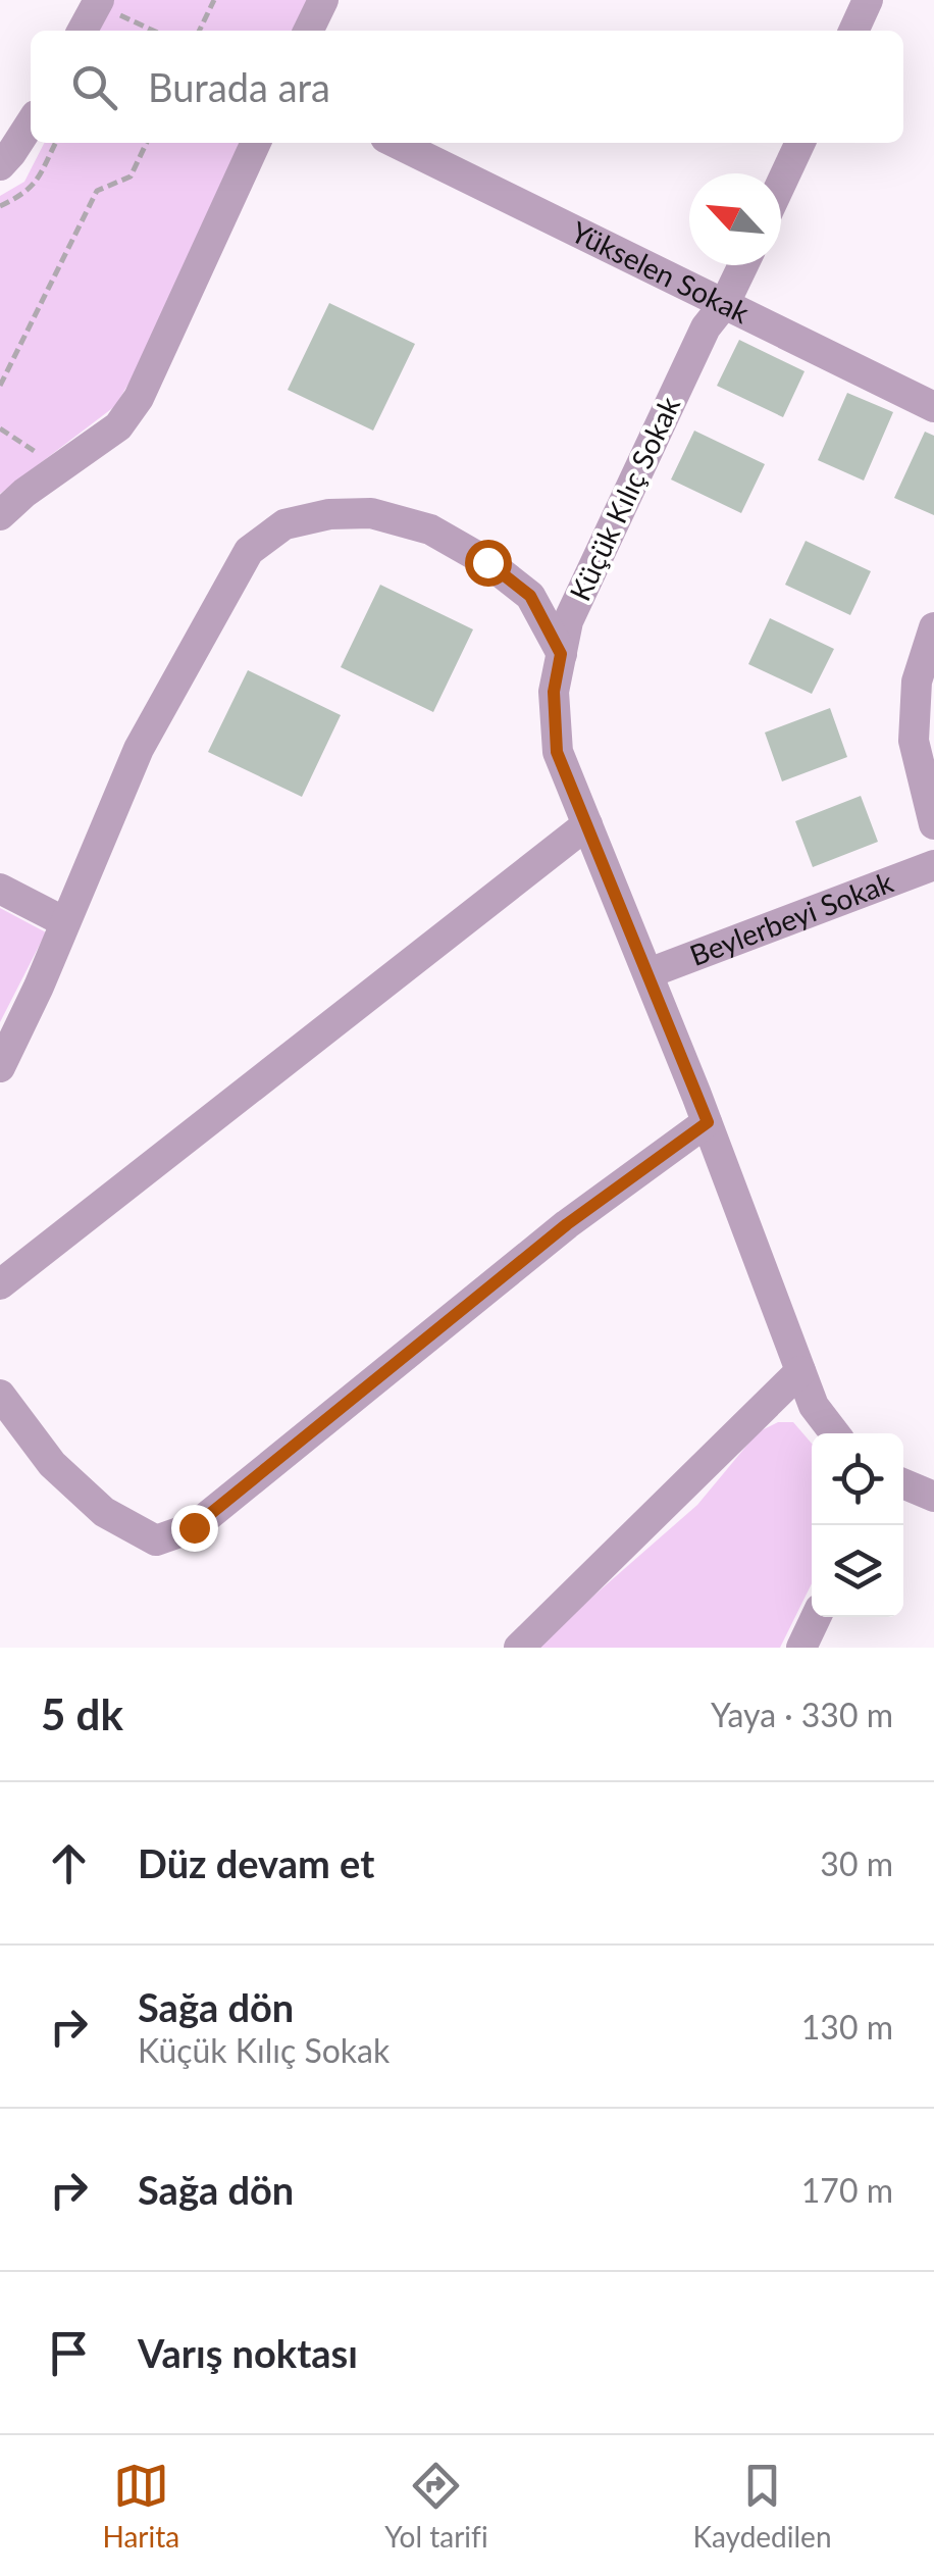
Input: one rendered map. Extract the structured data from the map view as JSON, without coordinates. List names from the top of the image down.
{
  "streets": {
    "street": ["Yükselen Sokak", "Küçük Kılıç Sokak", "Beylerbeyi Sokak"]
  },
  "crossings": [
    ["Yükselen Sokak", "Küçük Kılıç Sokak"],
    ["Küçük Kılıç Sokak", "Beylerbeyi Sokak"]
  ],
  "north": "top left",
  "page": {
    "search": "Burada ara",
    "heading": ["5 dk", "Yaya · 330 m"],
    "list": [
      ["Düz devam et", "30 m"],
      ["Sağa dön", "Küçük Kılıç Sokak", "130 m"],
      ["Sağa dön", "170 m"],
      "Varış noktası"
    ],
    "nav": ["Harita", "Yol tarifi", "Kaydedilen"]
  }
}
